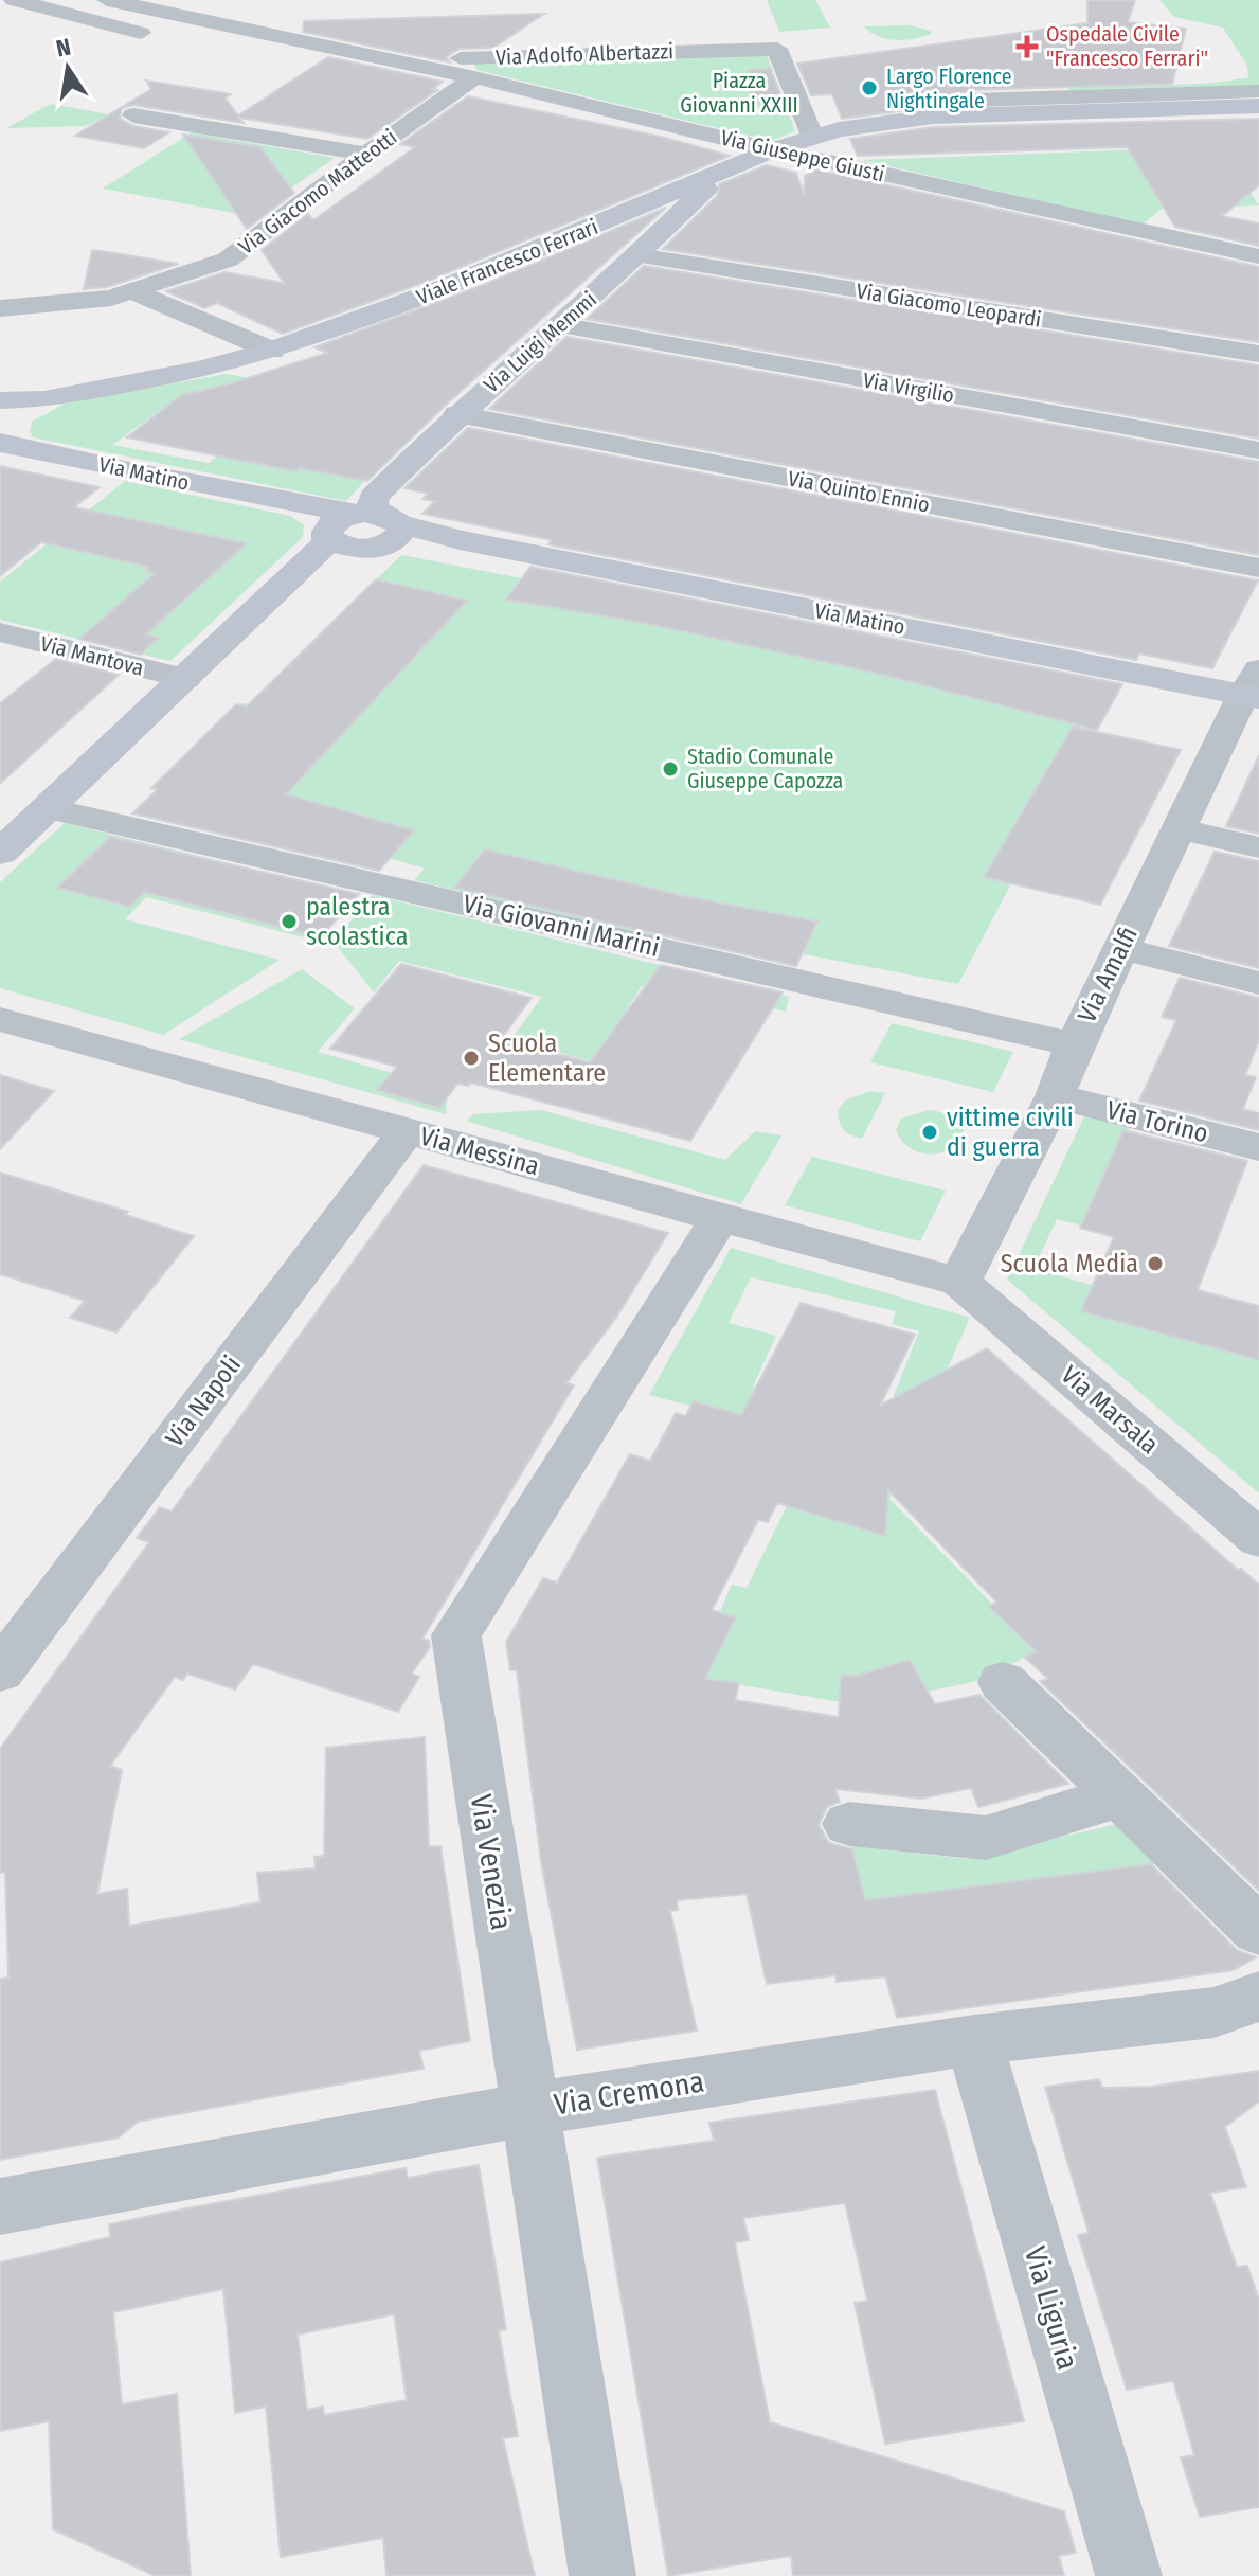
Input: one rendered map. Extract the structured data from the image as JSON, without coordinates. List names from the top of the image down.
{
  "streets": {
    "street": [
      "Via Adolfo Albertazzi",
      "Via Giuseppe Giusti",
      "Via Giacomo Matteotti",
      "Viale Francesco Ferrari",
      "Via Giacomo Leopardi",
      "Via Luigi Memmi",
      "Via Virgilio",
      "Via Matino",
      "Via Quinto Ennio",
      "Via Mantova",
      "Via Giovanni Marini",
      "Via Amalfi",
      "Via Torino",
      "Via Messina",
      "Via Napoli",
      "Via Marsala",
      "Via Venezia",
      "Via Cremona",
      "Via Liguria"
    ]
  },
  "crossings": [
    ["Via Adolfo Albertazzi", "Via Giuseppe Giusti"],
    ["Via Adolfo Albertazzi", "Viale Francesco Ferrari"],
    ["Via Giuseppe Giusti", "Via Giacomo Matteotti"],
    ["Via Giuseppe Giusti", "Viale Francesco Ferrari"],
    ["Viale Francesco Ferrari", "Via Luigi Memmi"],
    ["Via Giacomo Leopardi", "Via Luigi Memmi"],
    ["Via Luigi Memmi", "Via Virgilio"],
    ["Via Luigi Memmi", "Via Matino"],
    ["Via Luigi Memmi", "Via Quinto Ennio"],
    ["Via Matino", "Via Amalfi"],
    ["Via Giovanni Marini", "Via Amalfi"],
    ["Via Amalfi", "Via Torino"],
    ["Via Amalfi", "Via Messina"],
    ["Via Amalfi", "Via Marsala"],
    ["Via Messina", "Via Napoli"],
    ["Via Messina", "Via Marsala"],
    ["Via Messina", "Via Venezia"],
    ["Via Venezia", "Via Cremona"],
    ["Via Cremona", "Via Liguria"]
  ],
  "parks": ["Piazza Giovanni XXIII"],
  "places": {
    "health": ["Ospedale Civile \"Francesco Ferrari\""],
    "other": [
      "Largo Florence Nightingale",
      "Stadio Comunale Giuseppe Capozza",
      "palestra scolastica",
      "Scuola Elementare",
      "vittime civili di guerra",
      "Scuola Media"
    ]
  },
  "north": "top"
}
